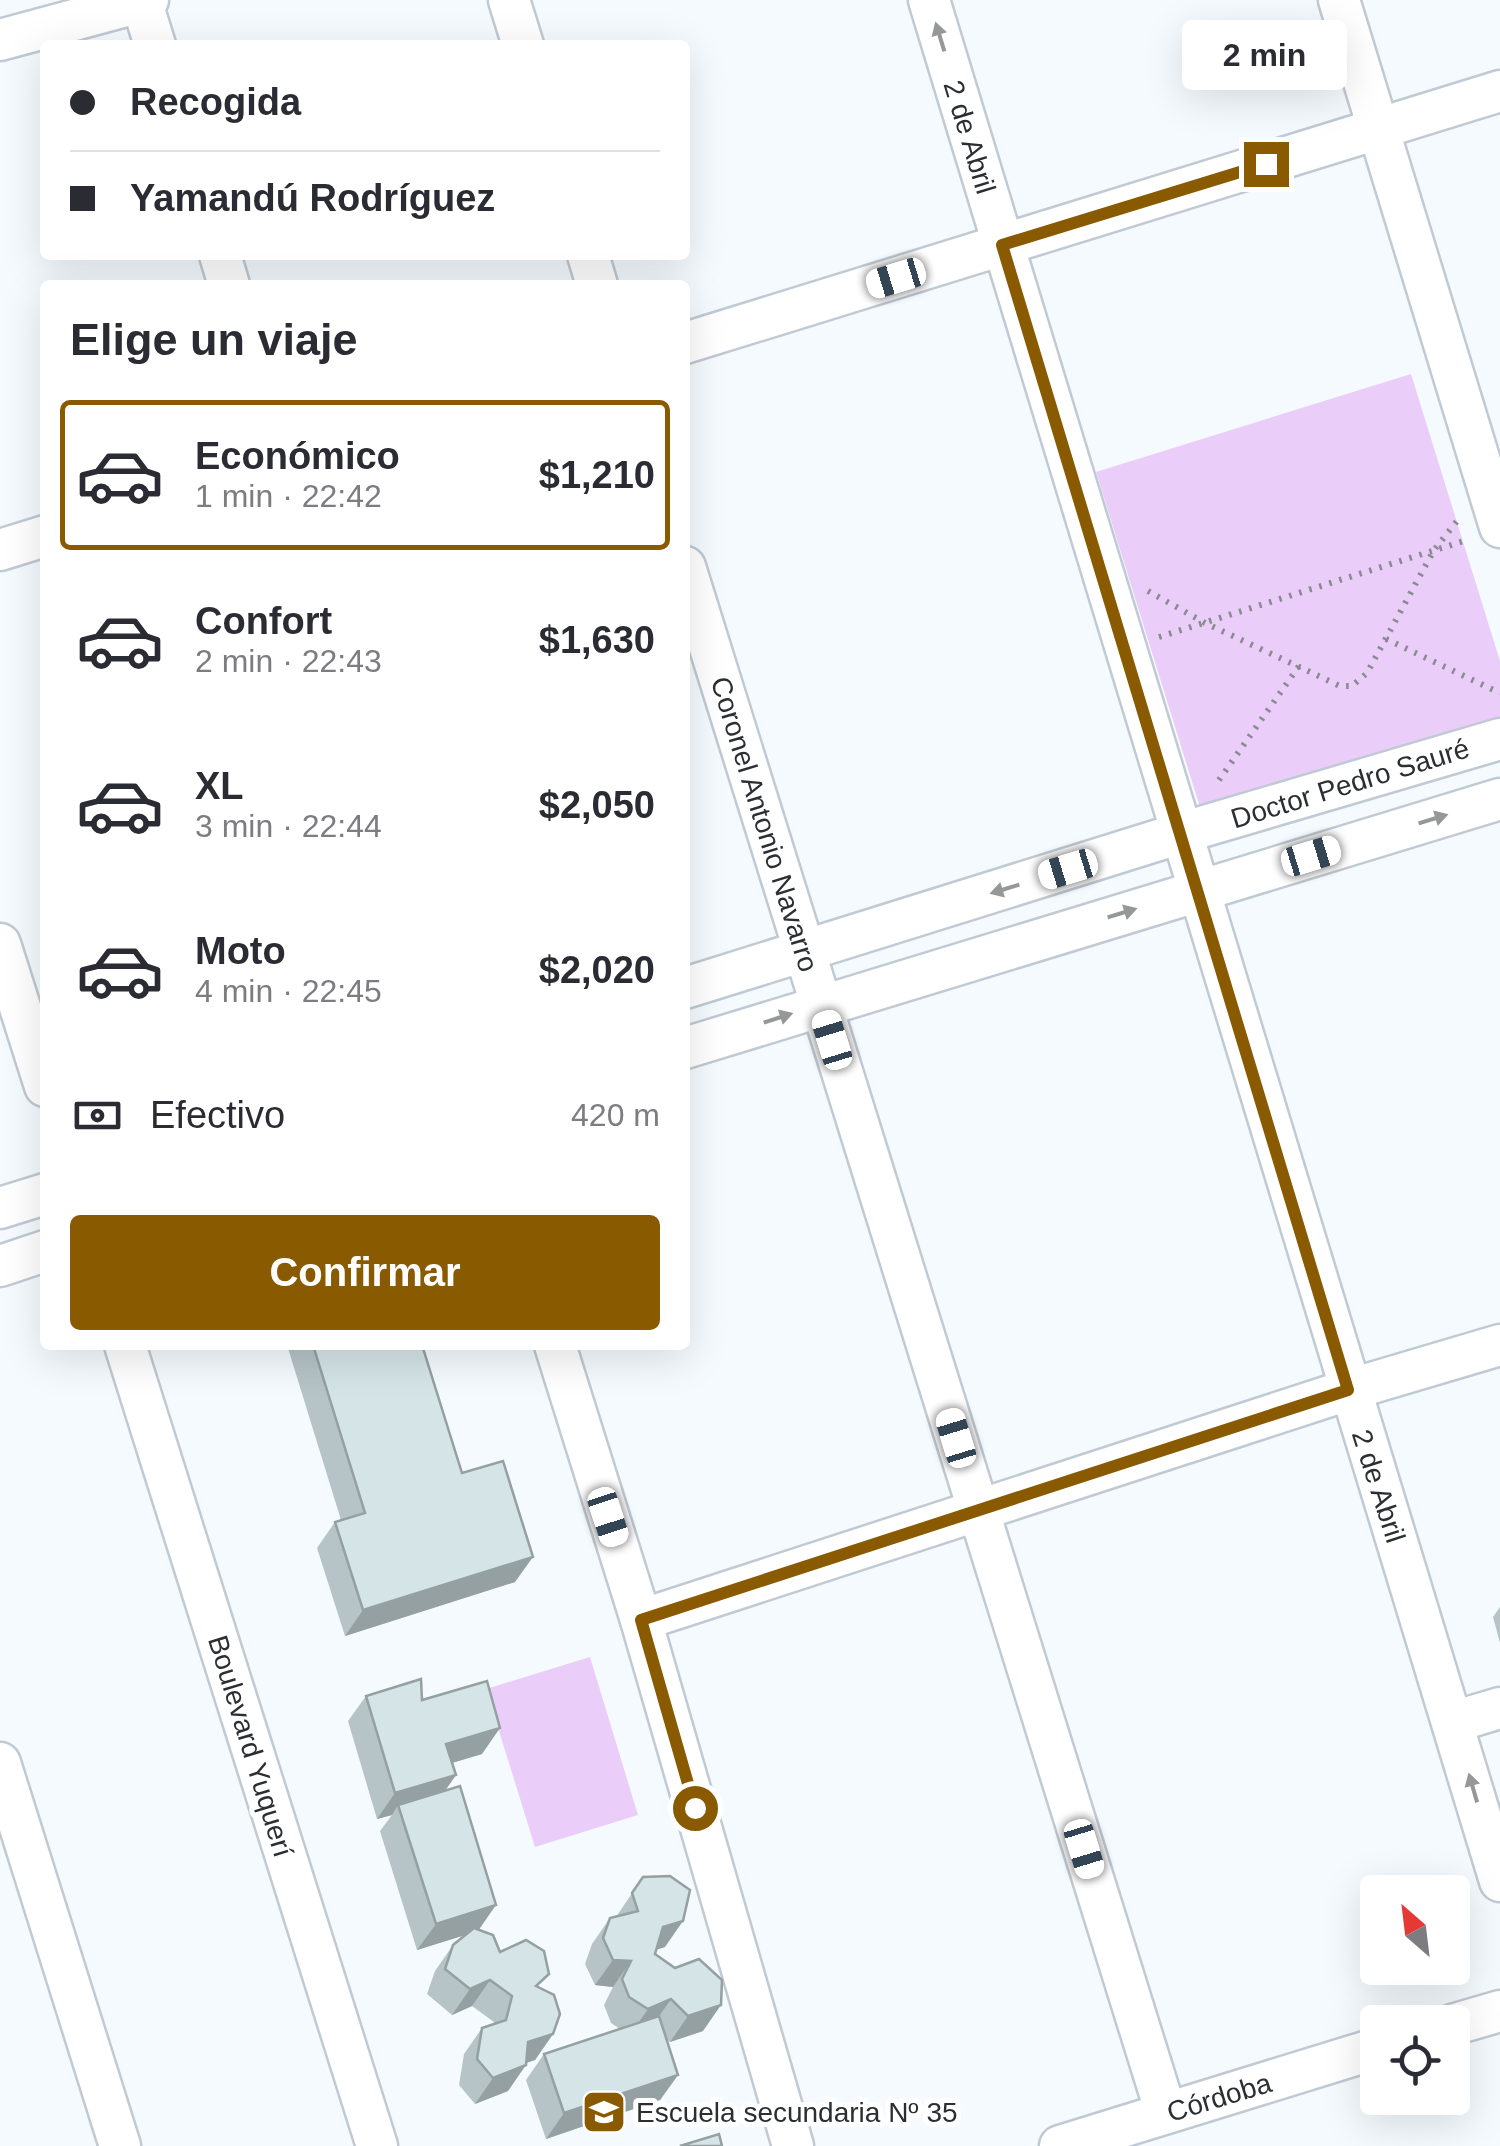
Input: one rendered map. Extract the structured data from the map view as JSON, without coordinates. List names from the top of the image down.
{
  "streets": {
    "street": [
      "2 de Abril",
      "Doctor Pedro Sauré",
      "Coronel Antonio Navarro",
      "Boulevard Yuquerí",
      "Córdoba"
    ]
  },
  "crossings": [
    ["2 de Abril", "Doctor Pedro Sauré"],
    ["Doctor Pedro Sauré", "Coronel Antonio Navarro"],
    ["Coronel Antonio Navarro", "Córdoba"]
  ],
  "places": {
    "school or university": ["Escuela secundaria Nº 35"]
  },
  "north": "top left",
  "page": {
    "bubble": "2 min",
    "banner": ["Recogida", "Yamandú Rodríguez"],
    "heading": "Elige un viaje",
    "list": [
      {
        "name": "Económico",
        "note": "1 min · 22:42",
        "value": "$1,210"
      },
      {
        "name": "Confort",
        "note": "2 min · 22:43",
        "value": "$1,630"
      },
      {
        "name": "XL",
        "note": "3 min · 22:44",
        "value": "$2,050"
      },
      {
        "name": "Moto",
        "note": "4 min · 22:45",
        "value": "$2,020"
      }
    ],
    "pay": ["Efectivo", "420 m"],
    "buttons": "Confirmar"
  }
}
